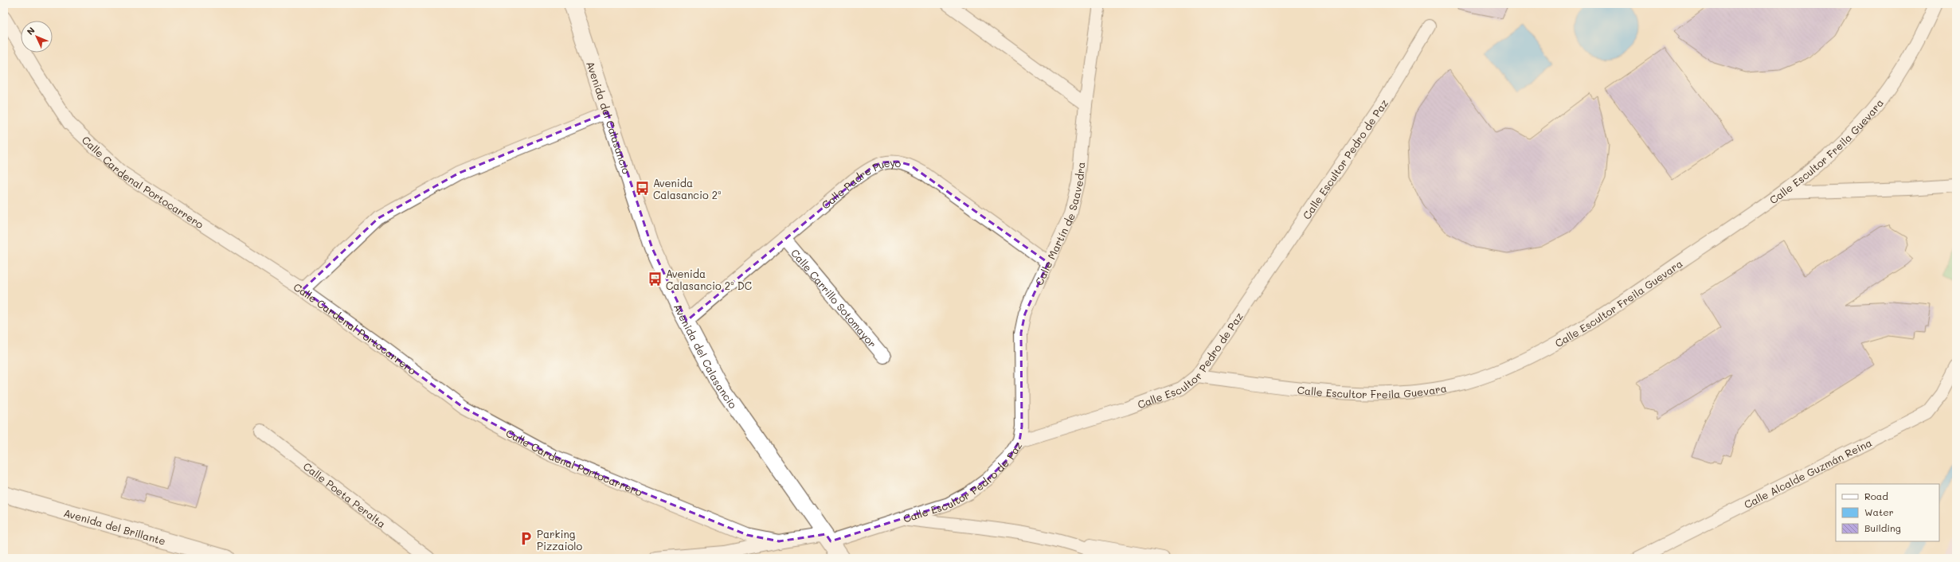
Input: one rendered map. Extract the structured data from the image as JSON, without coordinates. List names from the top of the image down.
{
  "streets": {
    "street": [
      "Avenida del Calasancio",
      "Calle Escultor Freila Guevara",
      "Calle Escultor Pedro de Paz",
      "Calle Cardenal Portocarrero",
      "Calle Padre Pueyo",
      "Calle Martín de Saavedra",
      "Calle Carrillo Sotomayor",
      "Calle Alcalde Guzmán Reina",
      "Calle Poeta Peralta",
      "Avenida del Brillante"
    ]
  },
  "crossings": [
    ["Avenida del Calasancio", "Calle Escultor Pedro de Paz"],
    ["Avenida del Calasancio", "Calle Cardenal Portocarrero"],
    ["Avenida del Calasancio", "Calle Padre Pueyo"],
    ["Calle Escultor Freila Guevara", "Calle Escultor Pedro de Paz"],
    ["Calle Escultor Pedro de Paz", "Calle Cardenal Portocarrero"],
    ["Calle Escultor Pedro de Paz", "Calle Martín de Saavedra"],
    ["Calle Padre Pueyo", "Calle Martín de Saavedra"],
    ["Calle Padre Pueyo", "Calle Carrillo Sotomayor"]
  ],
  "places": {
    "bus stop": ["Avenida Calasancio 2ª", "Avenida Calasancio 2ª DC"],
    "parking": ["Parking Pizzaiolo"]
  },
  "legend": ["Road", "Water", "Building"],
  "north": "top left"
}
